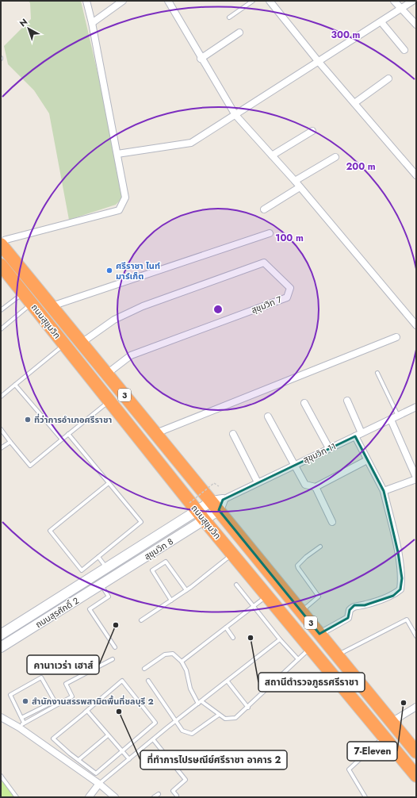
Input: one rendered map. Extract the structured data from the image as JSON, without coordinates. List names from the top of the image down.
{
  "streets": {
    "highway": ["ถนนสุขุมวิท", "3"],
    "main road": ["สุขุมวิท 11", "สุขุมวิท 8", "ถนนสุรศักดิ์ 2"],
    "street": ["สุขุมวิท 7"]
  },
  "crossings": [
    ["สุขุมวิท 7", "ถนนสุขุมวิท"],
    ["ถนนสุขุมวิท", "สุขุมวิท 11"],
    ["ถนนสุขุมวิท", "สุขุมวิท 8"],
    ["สุขุมวิท 11", "สุขุมวิท 8"],
    ["สุขุมวิท 8", "ถนนสุรศักดิ์ 2"]
  ],
  "places": [
    "ศรีราชา ไนท์ มาร์เก็ต",
    "ที่ว่าการอำเภอศรีราชา",
    "คานาเวร่า เฮาส์",
    "สถานีตำรวจภูธรศรีราชา",
    "สำนักงานสรรพสามิตพื้นที่ชลบุรี 2",
    "7-Eleven",
    "ที่ทำการไปรษณีย์ศรีราชา อาคาร 2"
  ],
  "north": "top left",
  "rings": ["300 m", "200 m", "100 m"]
}
